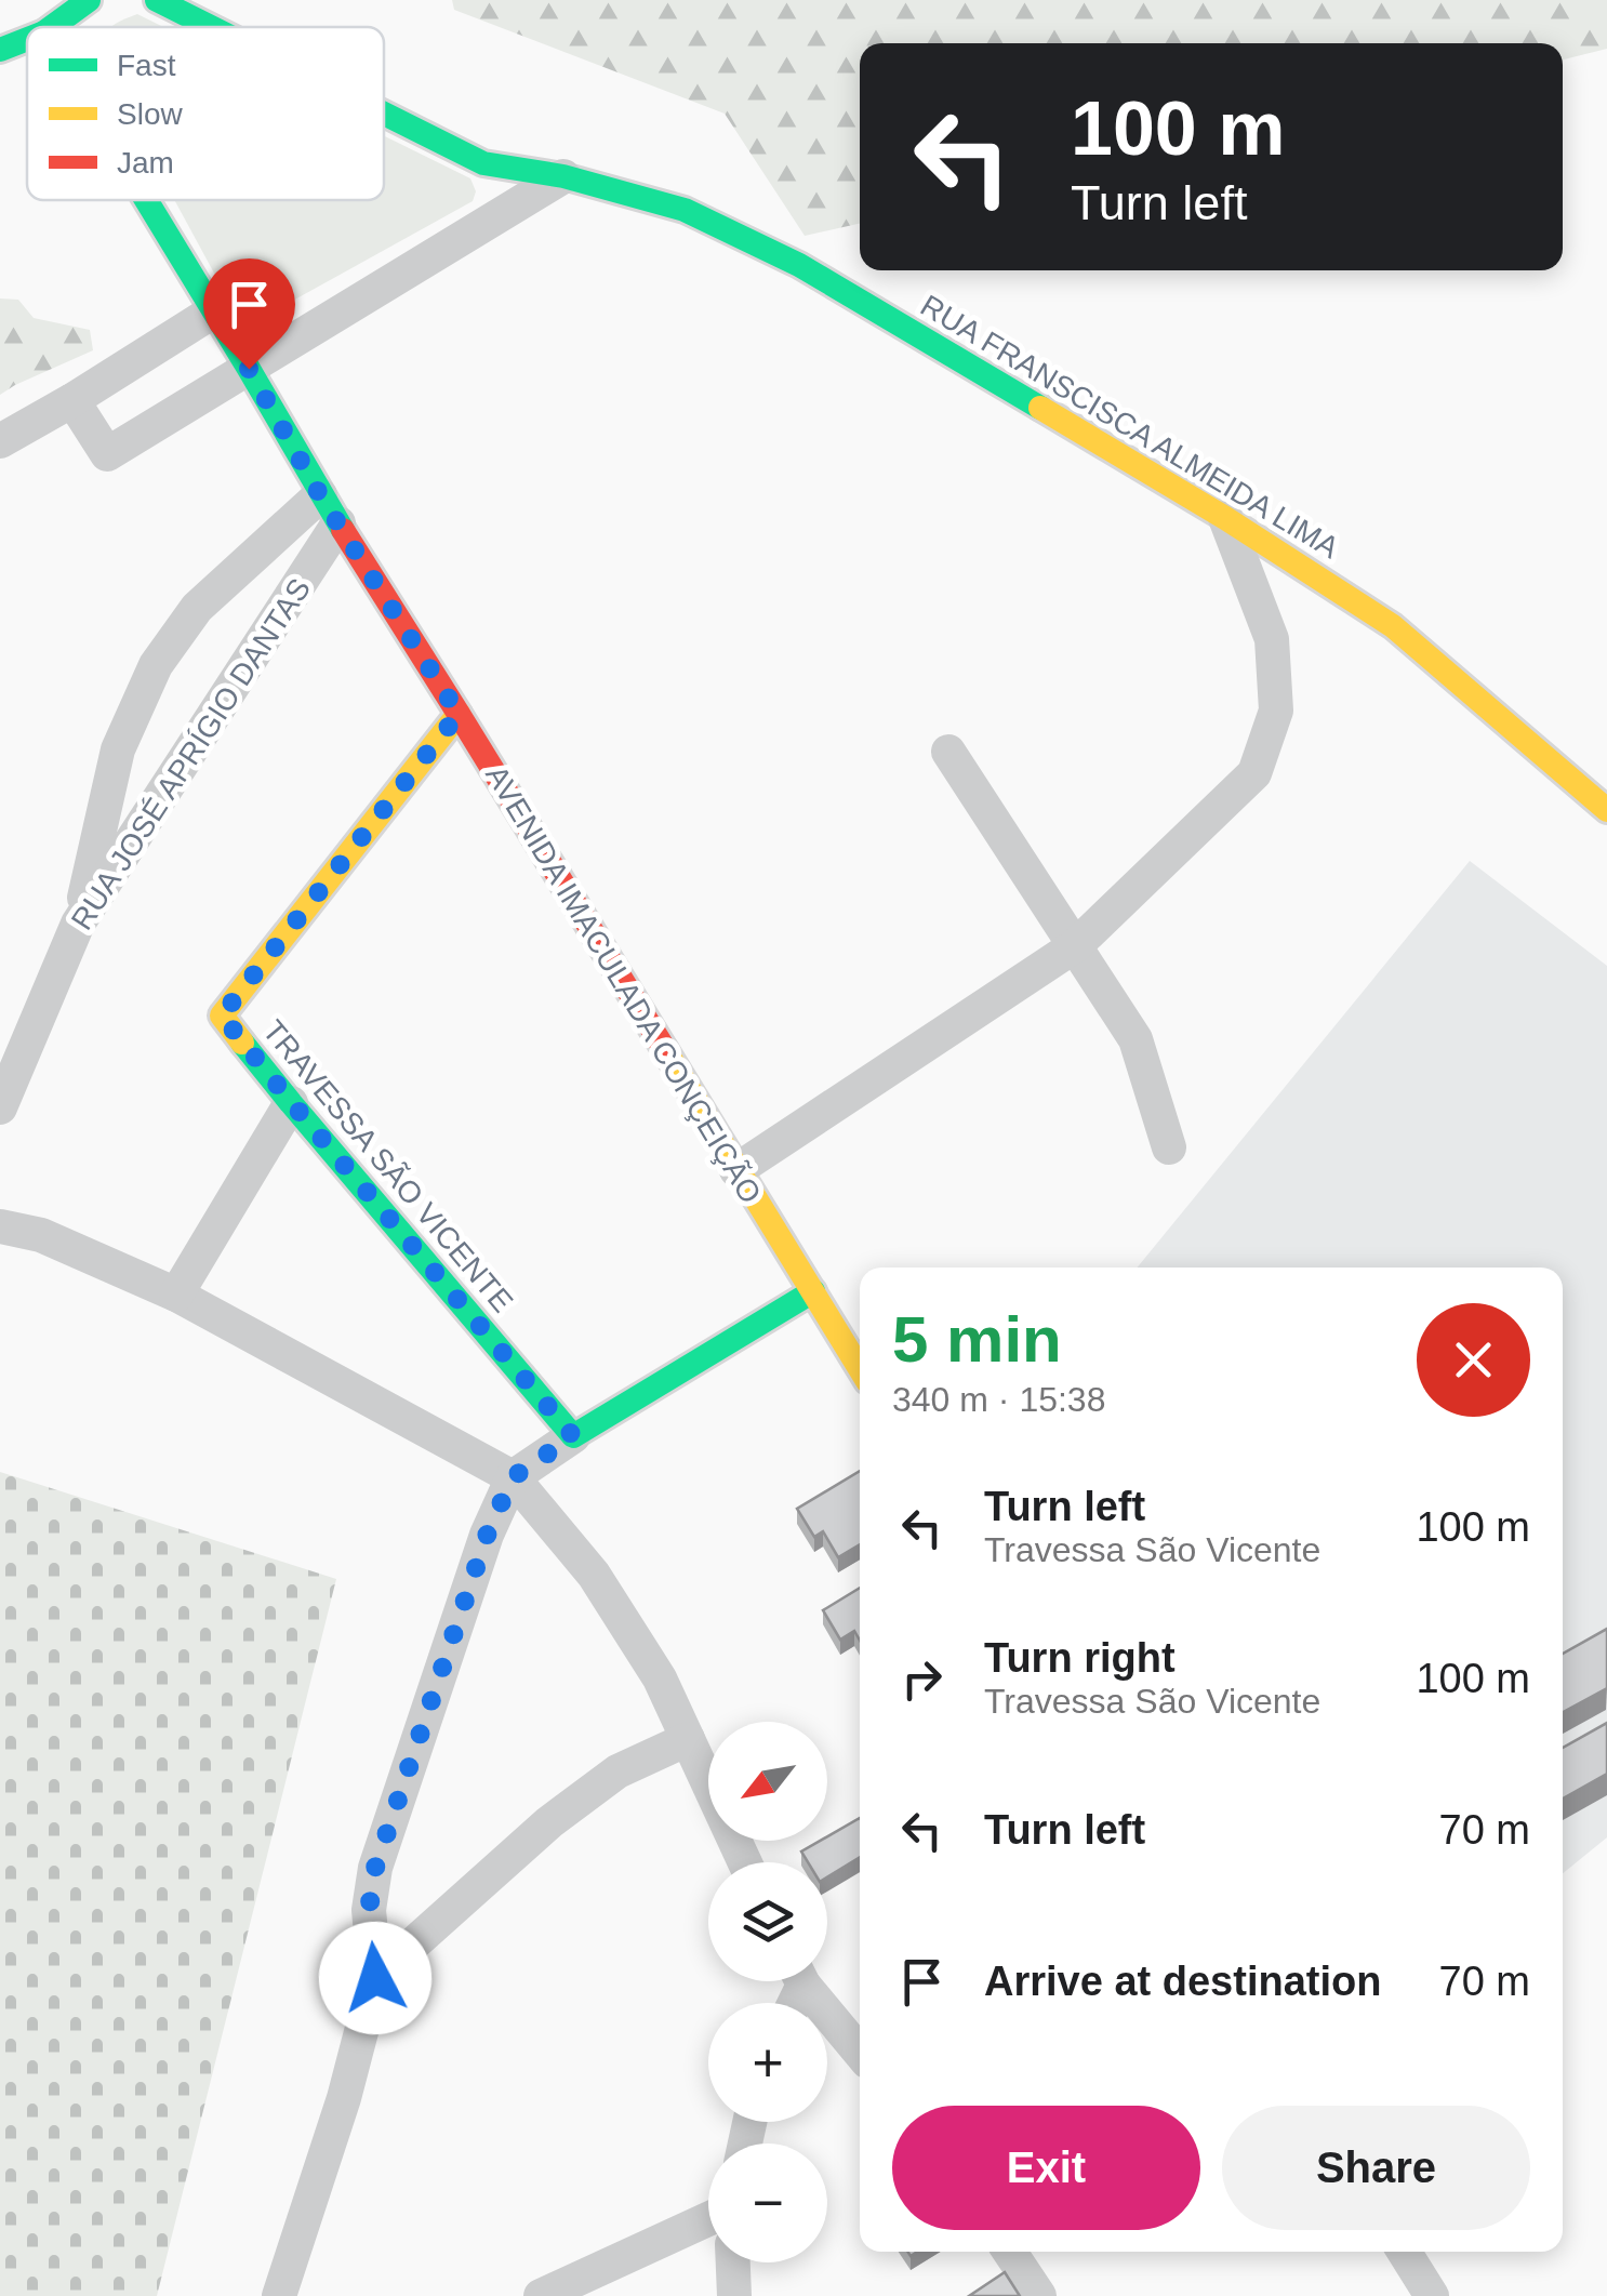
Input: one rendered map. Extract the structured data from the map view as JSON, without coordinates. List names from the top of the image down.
{
  "streets": {
    "street": [
      "RUA FRANSCISCA ALMEIDA LIMA",
      "RUA JOSÉ APRÍGIO DANTAS",
      "AVENIDA IMACULADA CONÇEIÇÃO",
      "TRAVESSA SÃO VICENTE"
    ]
  },
  "crossings": [
    ["RUA JOSÉ APRÍGIO DANTAS", "AVENIDA IMACULADA CONÇEIÇÃO"],
    ["AVENIDA IMACULADA CONÇEIÇÃO", "TRAVESSA SÃO VICENTE"]
  ],
  "legend": ["Fast", "Slow", "Jam"],
  "north": "bottom left",
  "page": {
    "turn": ["100 m", "Turn left"],
    "heading": ["5 min", "340 m · 15:38"],
    "list": [
      {
        "name": "Turn left",
        "note": "Travessa São Vicente",
        "value": "100 m"
      },
      {
        "name": "Turn right",
        "note": "Travessa São Vicente",
        "value": "100 m"
      },
      {
        "name": "Turn left",
        "value": "70 m"
      },
      {
        "name": "Arrive at destination",
        "value": "70 m"
      }
    ],
    "map_buttons": ["+", "−"],
    "buttons": ["Exit", "Share"]
  }
}
